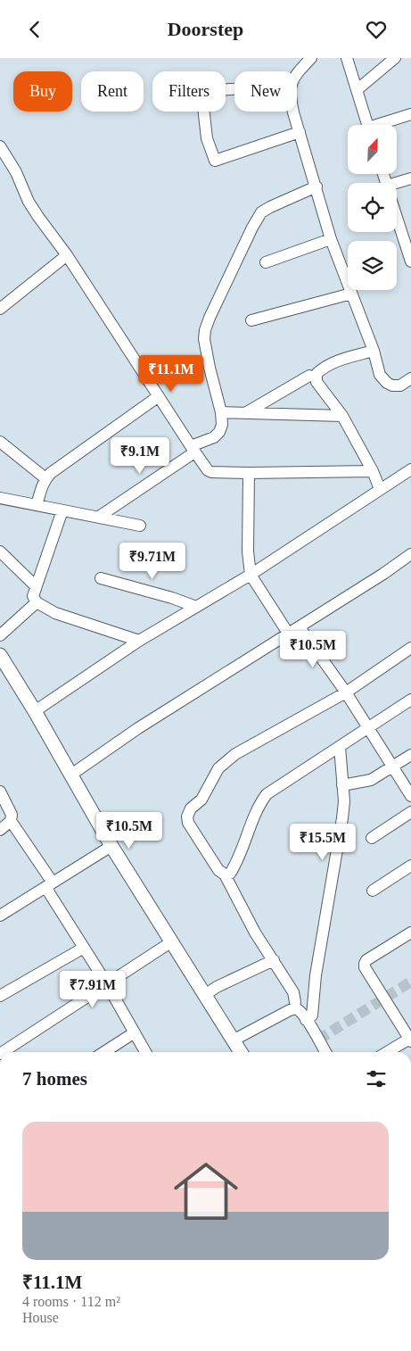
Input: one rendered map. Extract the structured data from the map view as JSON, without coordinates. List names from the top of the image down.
{
  "north": "top right",
  "page": {
    "header": "Doorstep",
    "chip": [
      "Buy",
      "Rent",
      "Filters",
      "New"
    ],
    "price": [
      "₹11.1M",
      "₹9.1M",
      "₹9.71M",
      "₹10.5M",
      "₹10.5M",
      "₹15.5M",
      "₹7.91M"
    ],
    "heading": "7 homes",
    "list": [
      {
        "name": "₹11.1M",
        "note": "4 rooms · 112 m² · House"
      }
    ]
  }
}
